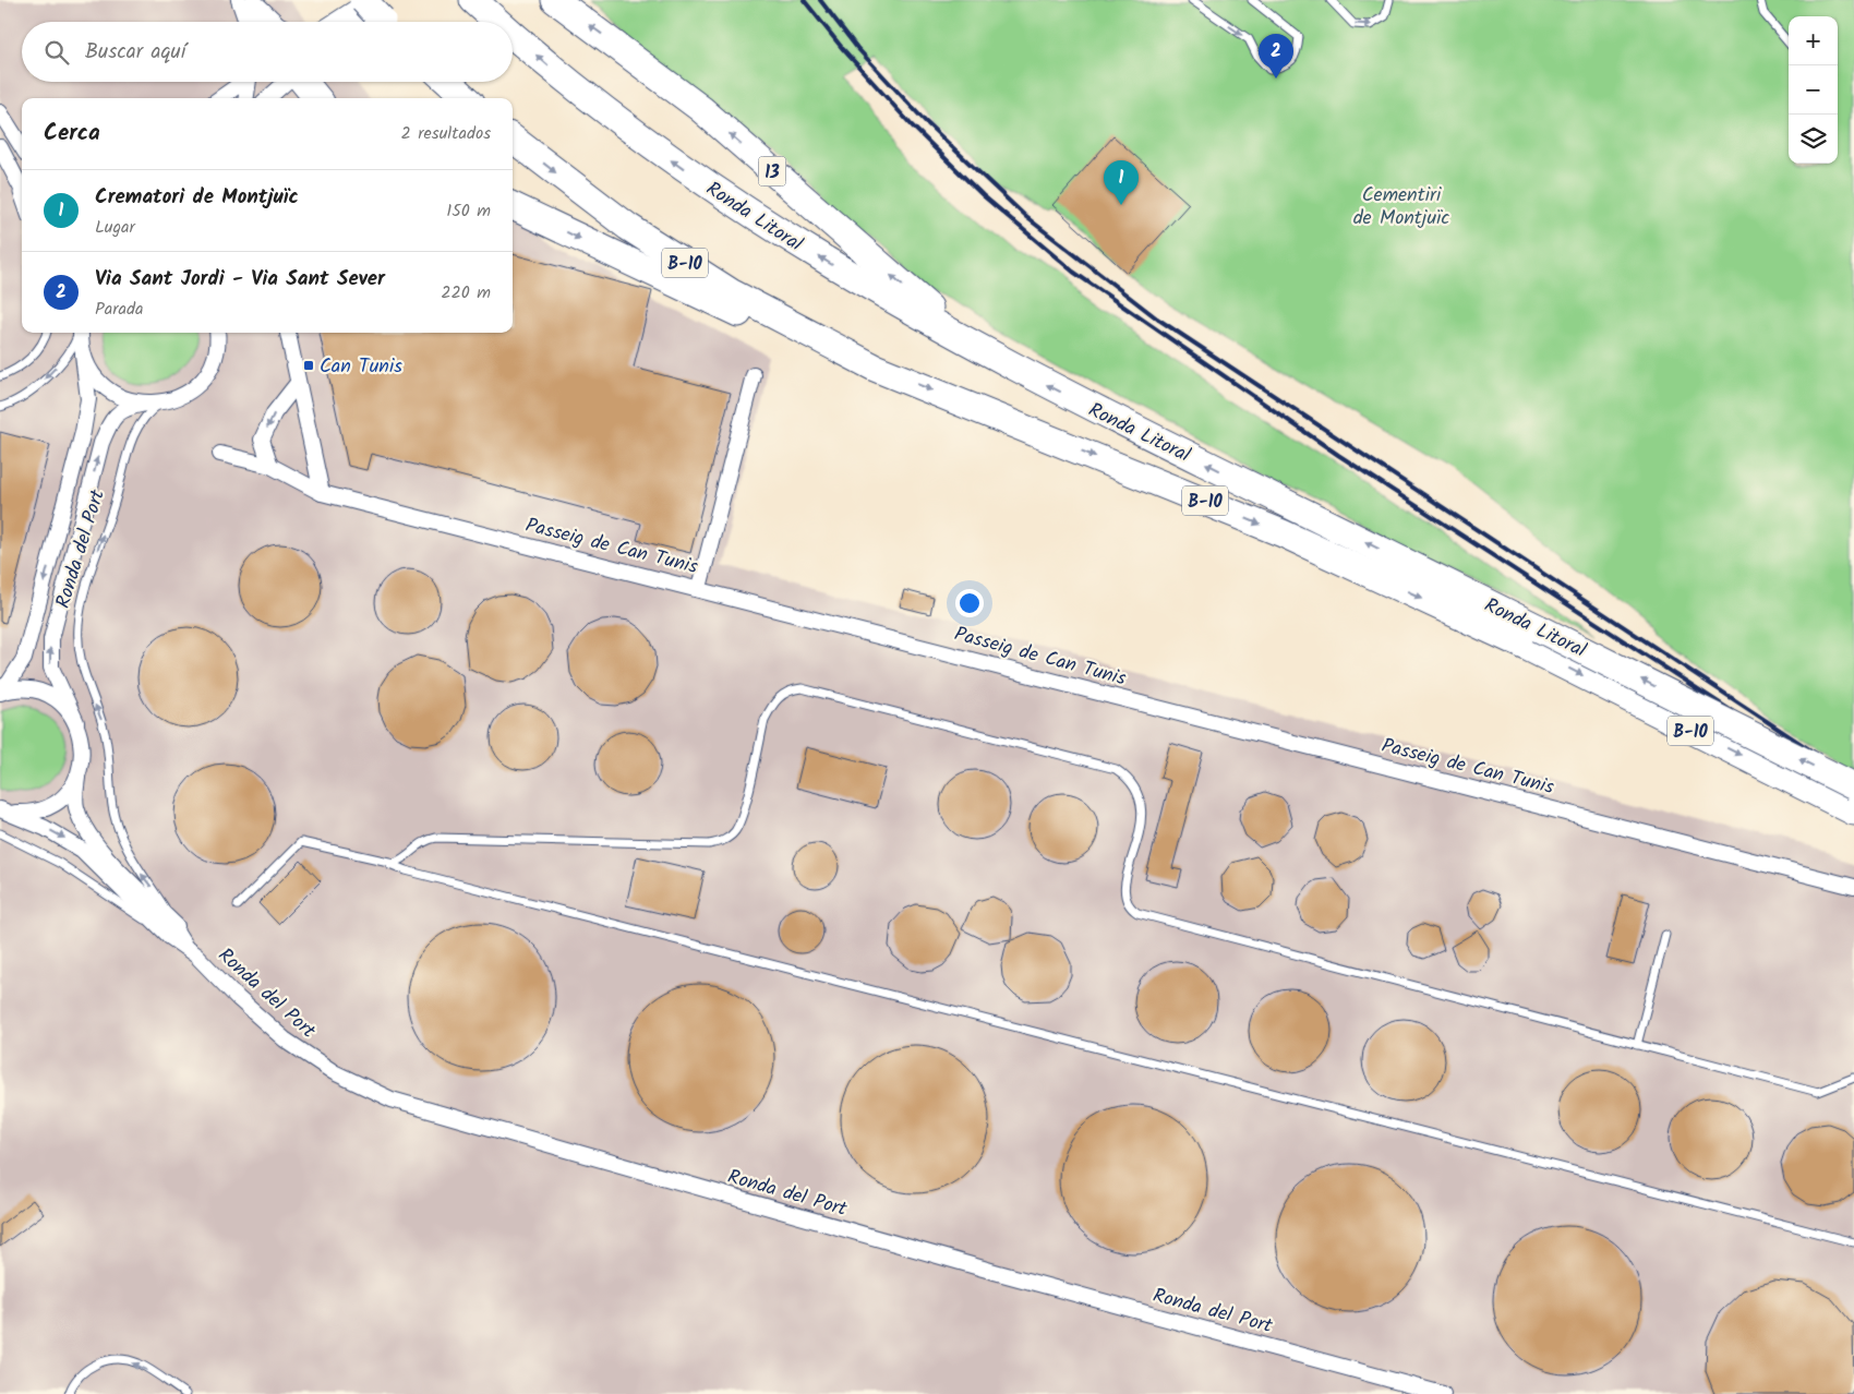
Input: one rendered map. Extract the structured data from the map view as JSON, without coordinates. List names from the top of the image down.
{
  "streets": {
    "highway": ["13", "Ronda Litoral", "B-10"],
    "street": ["Passeig de Can Tunis", "Ronda del Port"]
  },
  "crossings": [
    ["13", "Ronda Litoral"]
  ],
  "parks": ["Cementiri de Montjuïc"],
  "places": {
    "transit": ["Can Tunis"]
  },
  "page": {
    "map_buttons": ["+", "−"],
    "search": "Buscar aquí",
    "pins": ["2", "1"],
    "heading": ["Cerca", "2 resultados"],
    "list": [
      {
        "mark": "1",
        "name": "Crematori de Montjuïc",
        "note": "Lugar",
        "value": "150 m"
      },
      {
        "mark": "2",
        "name": "Via Sant Jordi - Via Sant Sever",
        "note": "Parada",
        "value": "220 m"
      }
    ]
  }
}
